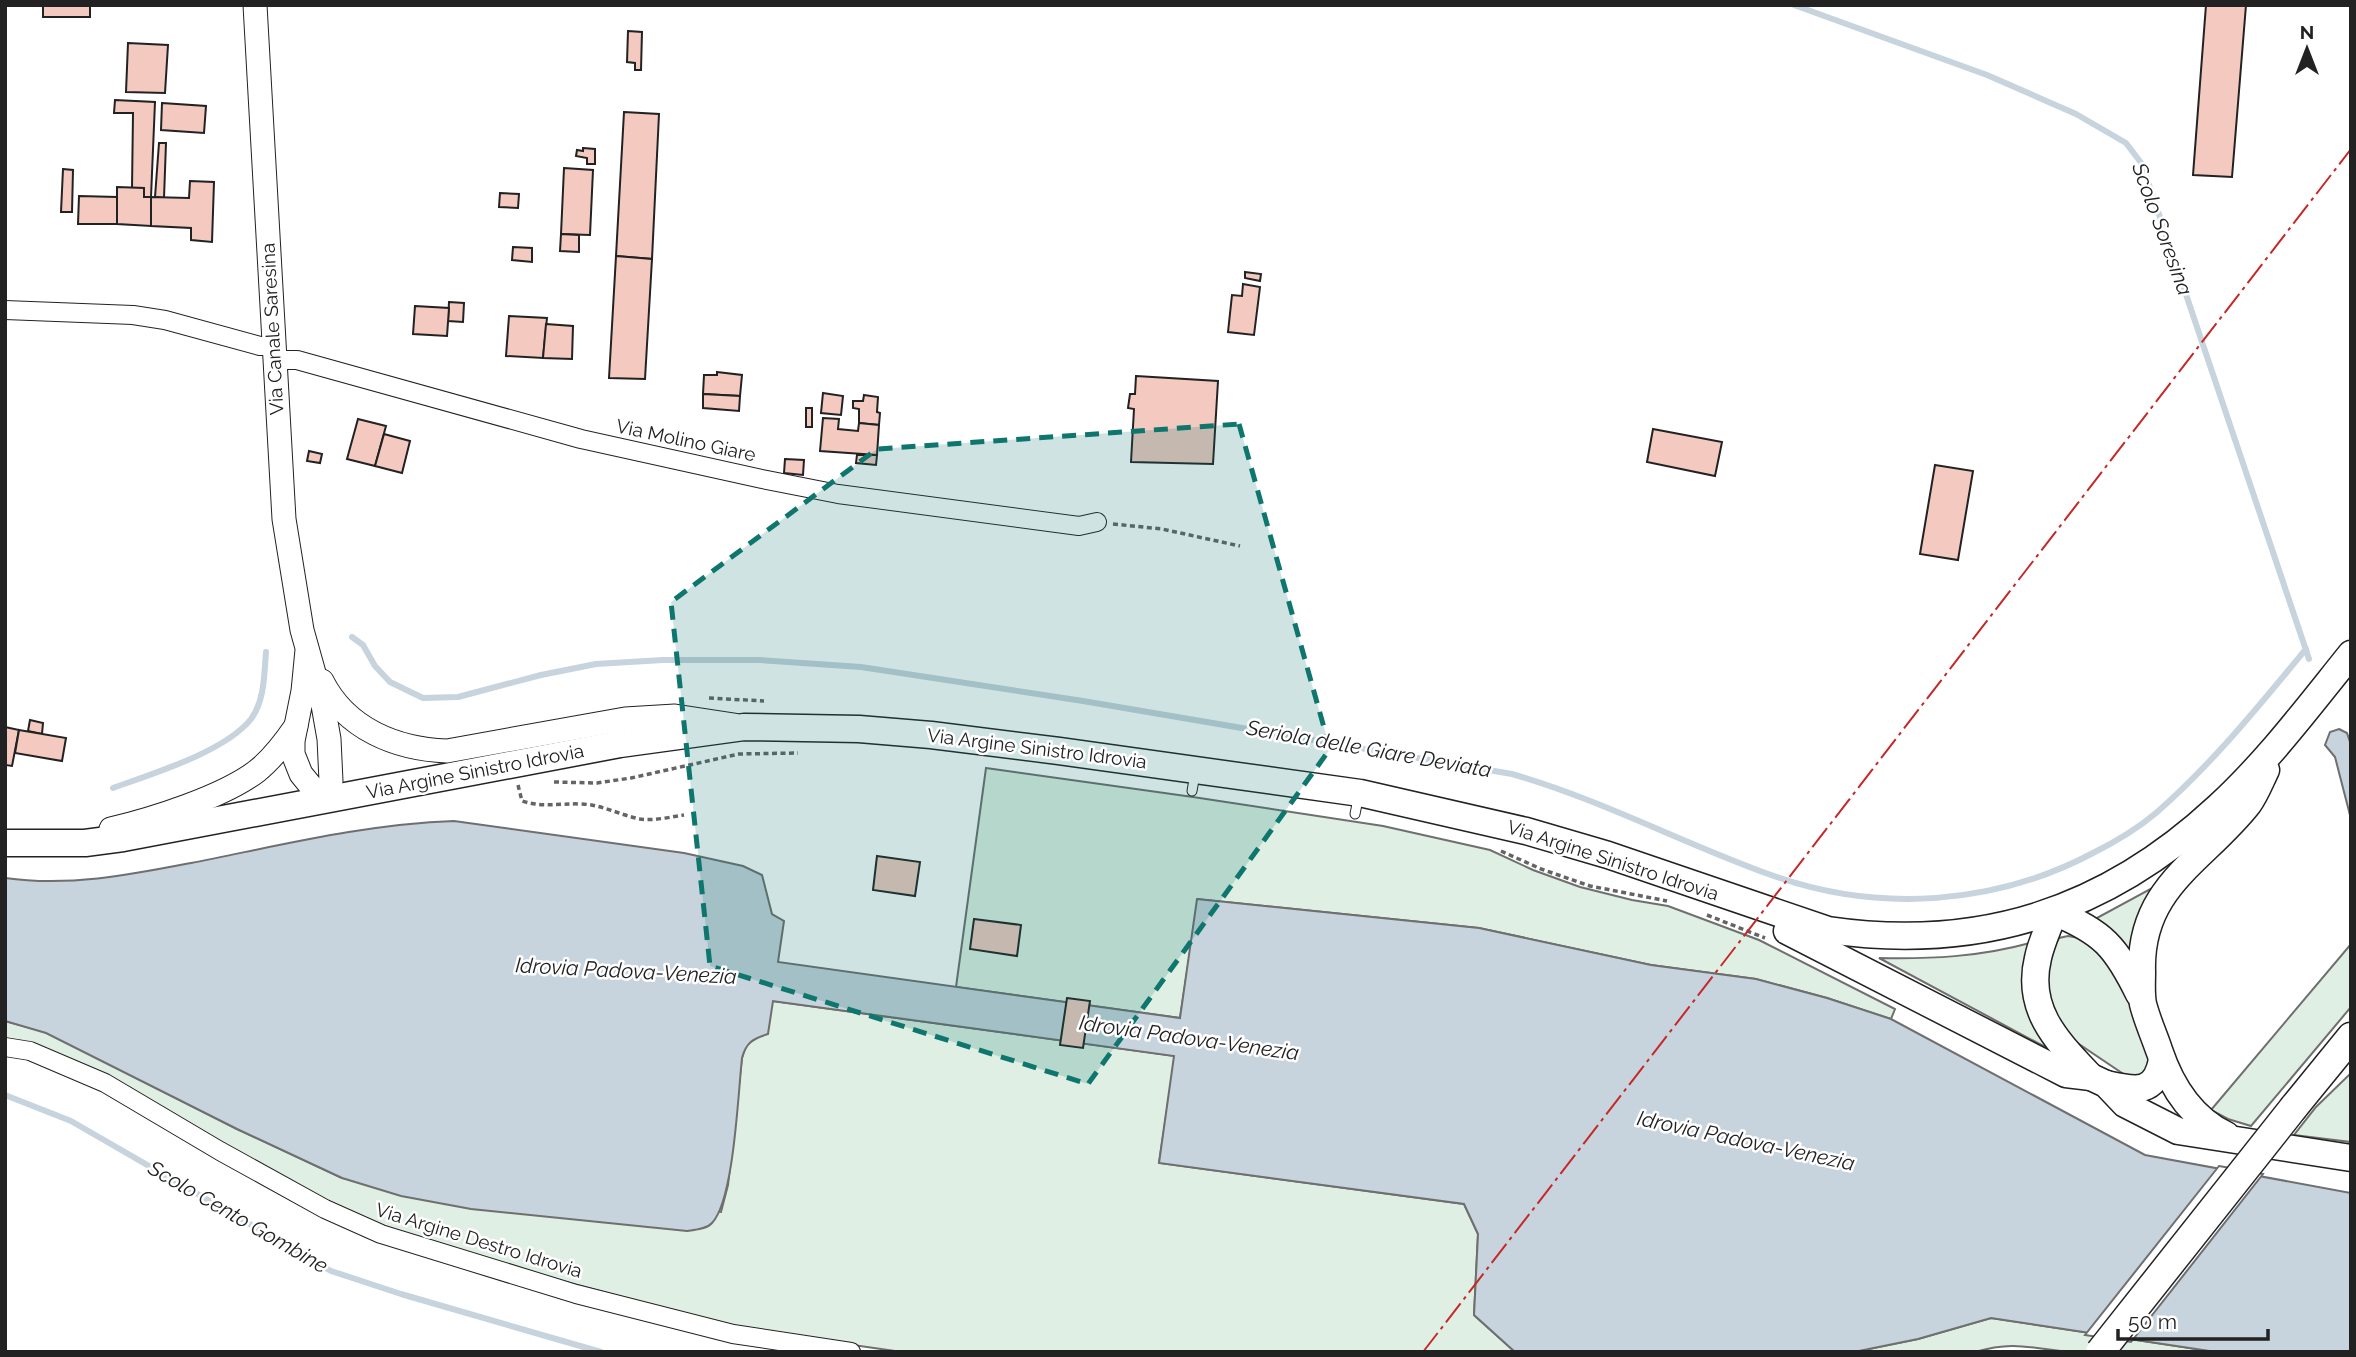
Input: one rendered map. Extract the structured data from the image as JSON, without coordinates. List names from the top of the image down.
{
  "streets": {
    "main road": ["Via Argine Sinistro Idrovia"],
    "street": ["Via Canale Saresina", "Via Molino Giare", "Via Argine Destro Idrovia"]
  },
  "crossings": [
    ["Via Canale Saresina", "Via Molino Giare"],
    ["Via Canale Saresina", "Via Argine Sinistro Idrovia"]
  ],
  "water": [
    "Scolo Soresina",
    "Seriola delle Giare Deviata",
    "Idrovia Padova-Venezia",
    "Scolo Cento Gombine"
  ],
  "scale_bar": "50 m",
  "north": "top"
}
